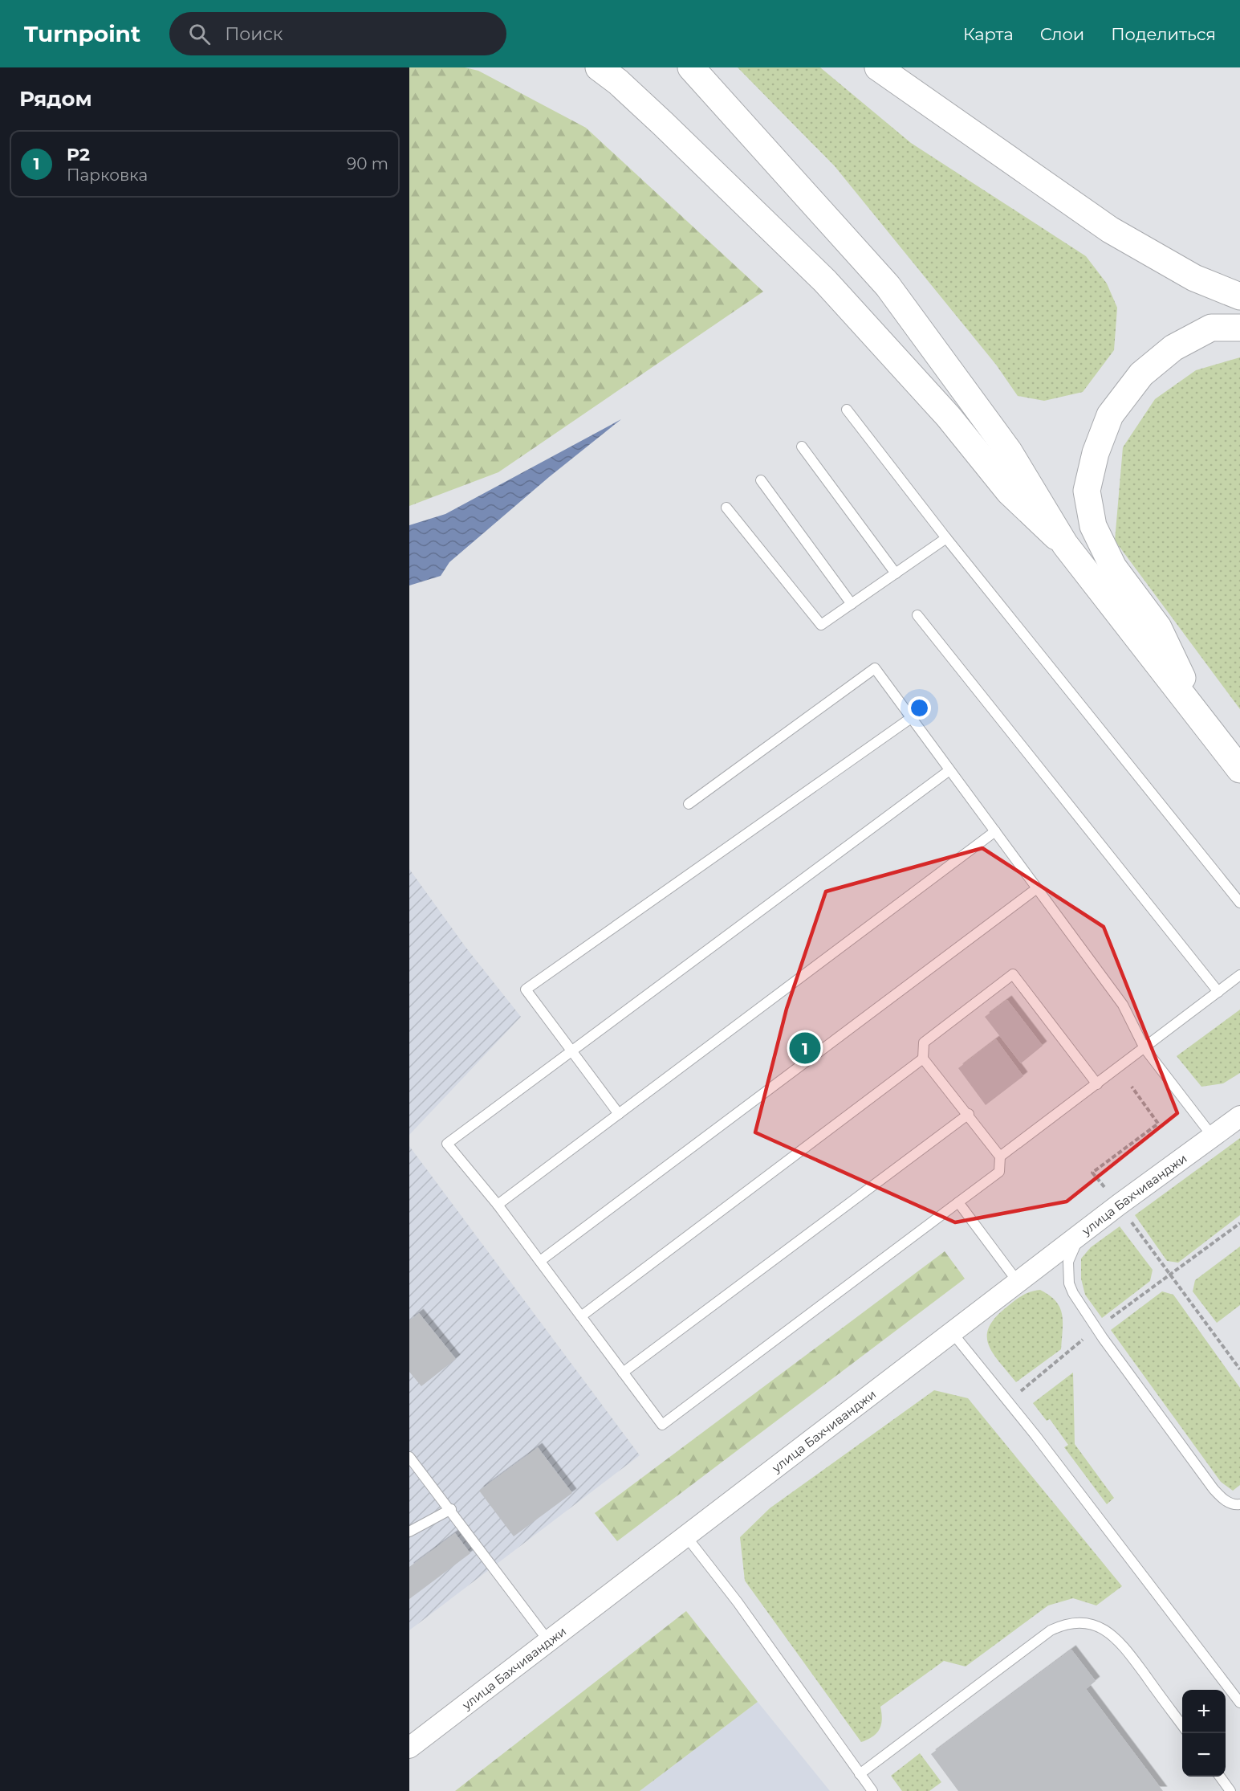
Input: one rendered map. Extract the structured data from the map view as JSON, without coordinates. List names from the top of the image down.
{
  "streets": {
    "street": ["улица Бахчиванджи"]
  },
  "page": {
    "header": "Turnpoint",
    "search": "Поиск",
    "nav": ["Карта", "Слои", "Поделиться"],
    "heading": "Рядом",
    "list": [
      {
        "mark": "1",
        "name": "P2",
        "note": "Парковка",
        "value": "90 m"
      }
    ],
    "pins": "1",
    "map_buttons": ["+", "−"]
  }
}
